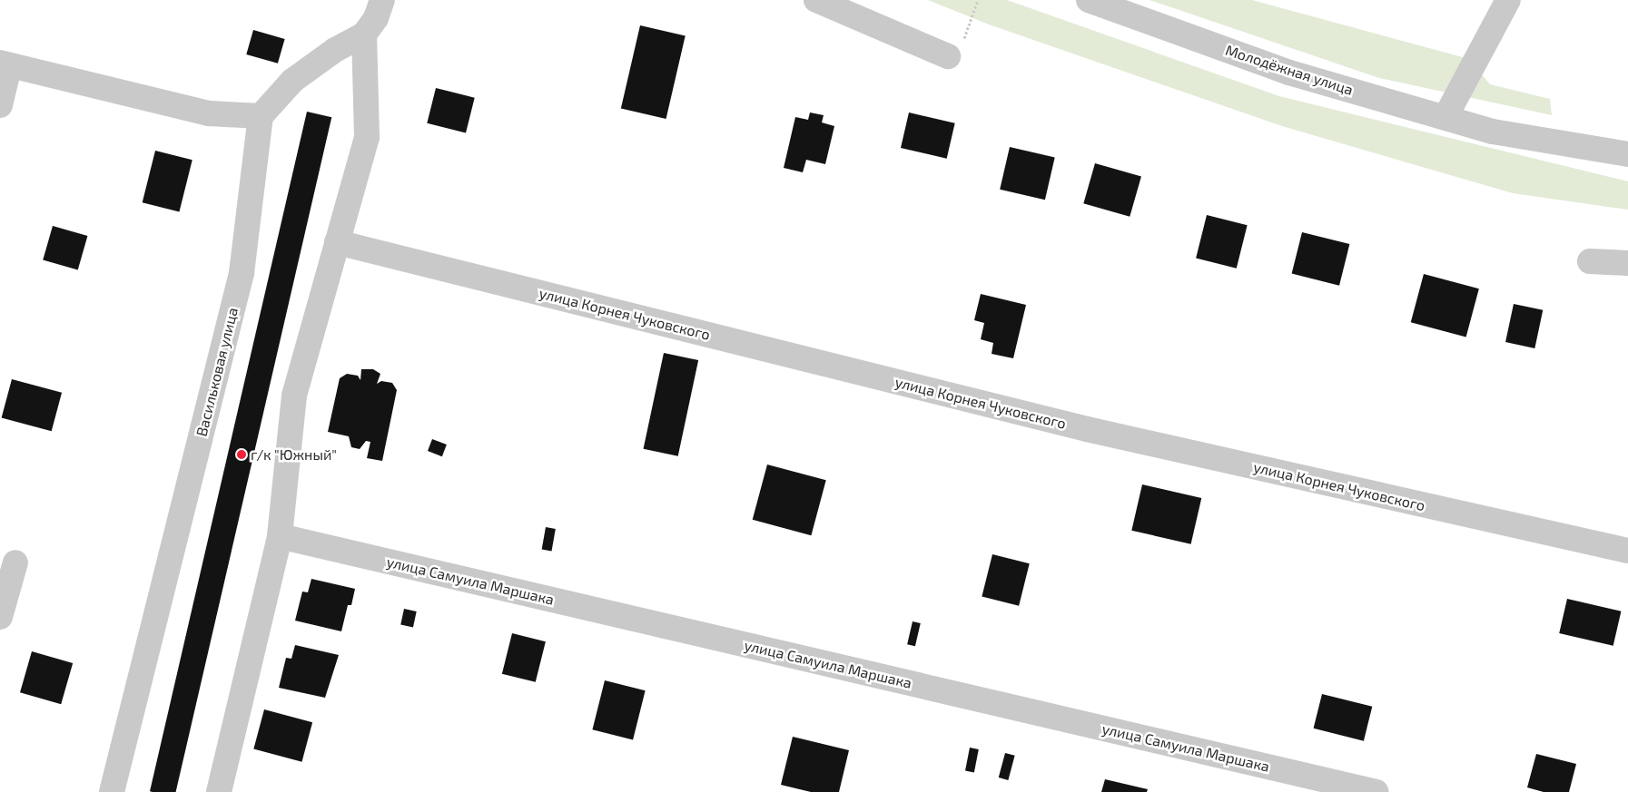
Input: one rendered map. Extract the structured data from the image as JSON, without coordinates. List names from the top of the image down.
{
  "streets": {
    "street": [
      "Молодёжная улица",
      "улица Корнея Чуковского",
      "Васильковая улица",
      "улица Самуила Маршака"
    ]
  },
  "places": ["г/к \"Южный\""]
}
